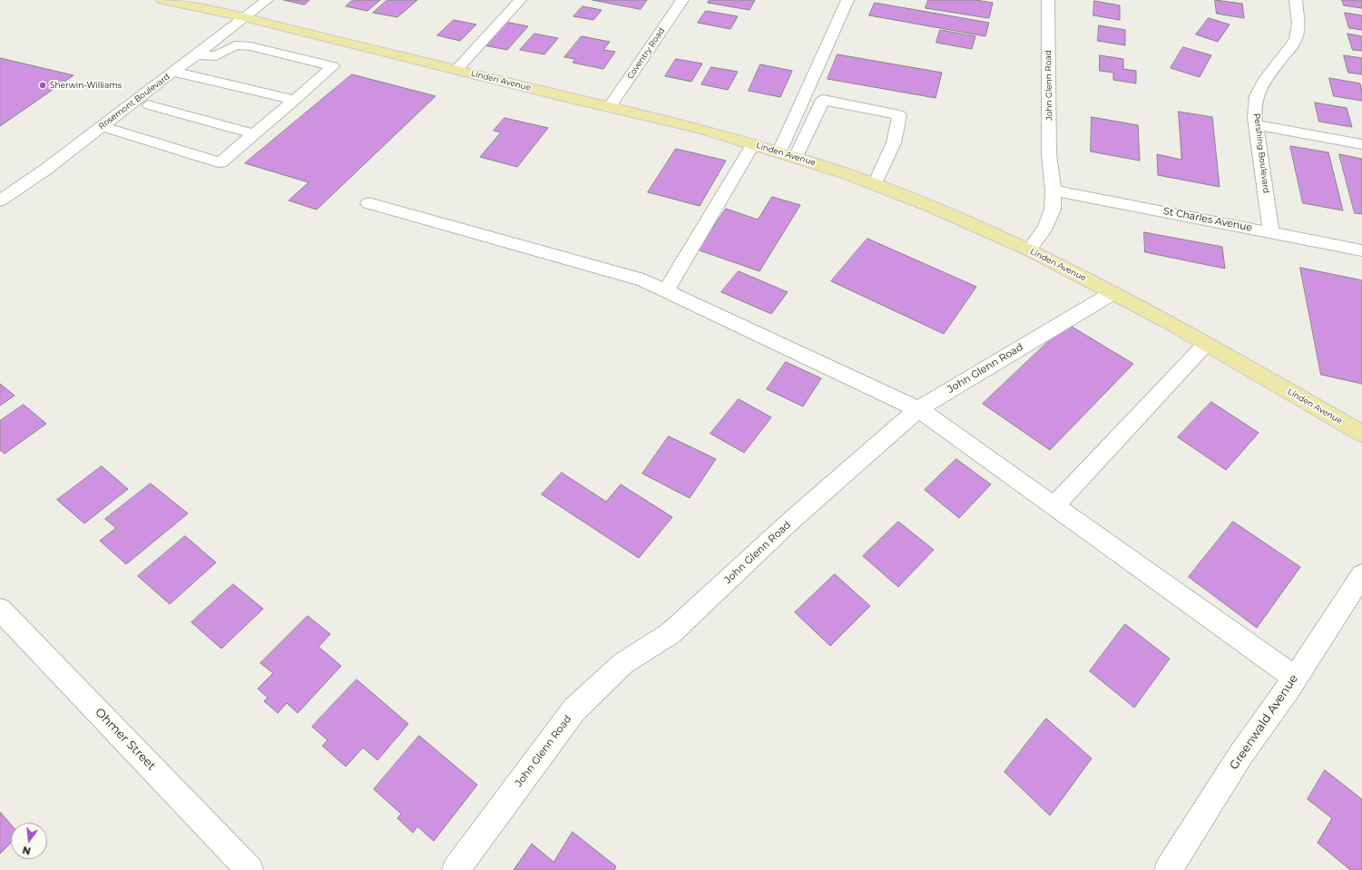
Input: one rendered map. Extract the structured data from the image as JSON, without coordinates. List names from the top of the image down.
{
  "streets": {
    "main road": ["Linden Avenue"],
    "street": [
      "Coventry Road",
      "John Glenn Road",
      "Rosemont Boulevard",
      "Pershing Boulevard",
      "St Charles Avenue",
      "Greenwald Avenue",
      "Ohmer Street"
    ]
  },
  "crossings": [
    ["Coventry Road", "Linden Avenue"],
    ["Linden Avenue", "John Glenn Road"],
    ["Linden Avenue", "Rosemont Boulevard"],
    ["John Glenn Road", "St Charles Avenue"],
    ["Pershing Boulevard", "St Charles Avenue"]
  ],
  "places": ["Sherwin-Williams"],
  "north": "bottom"
}
